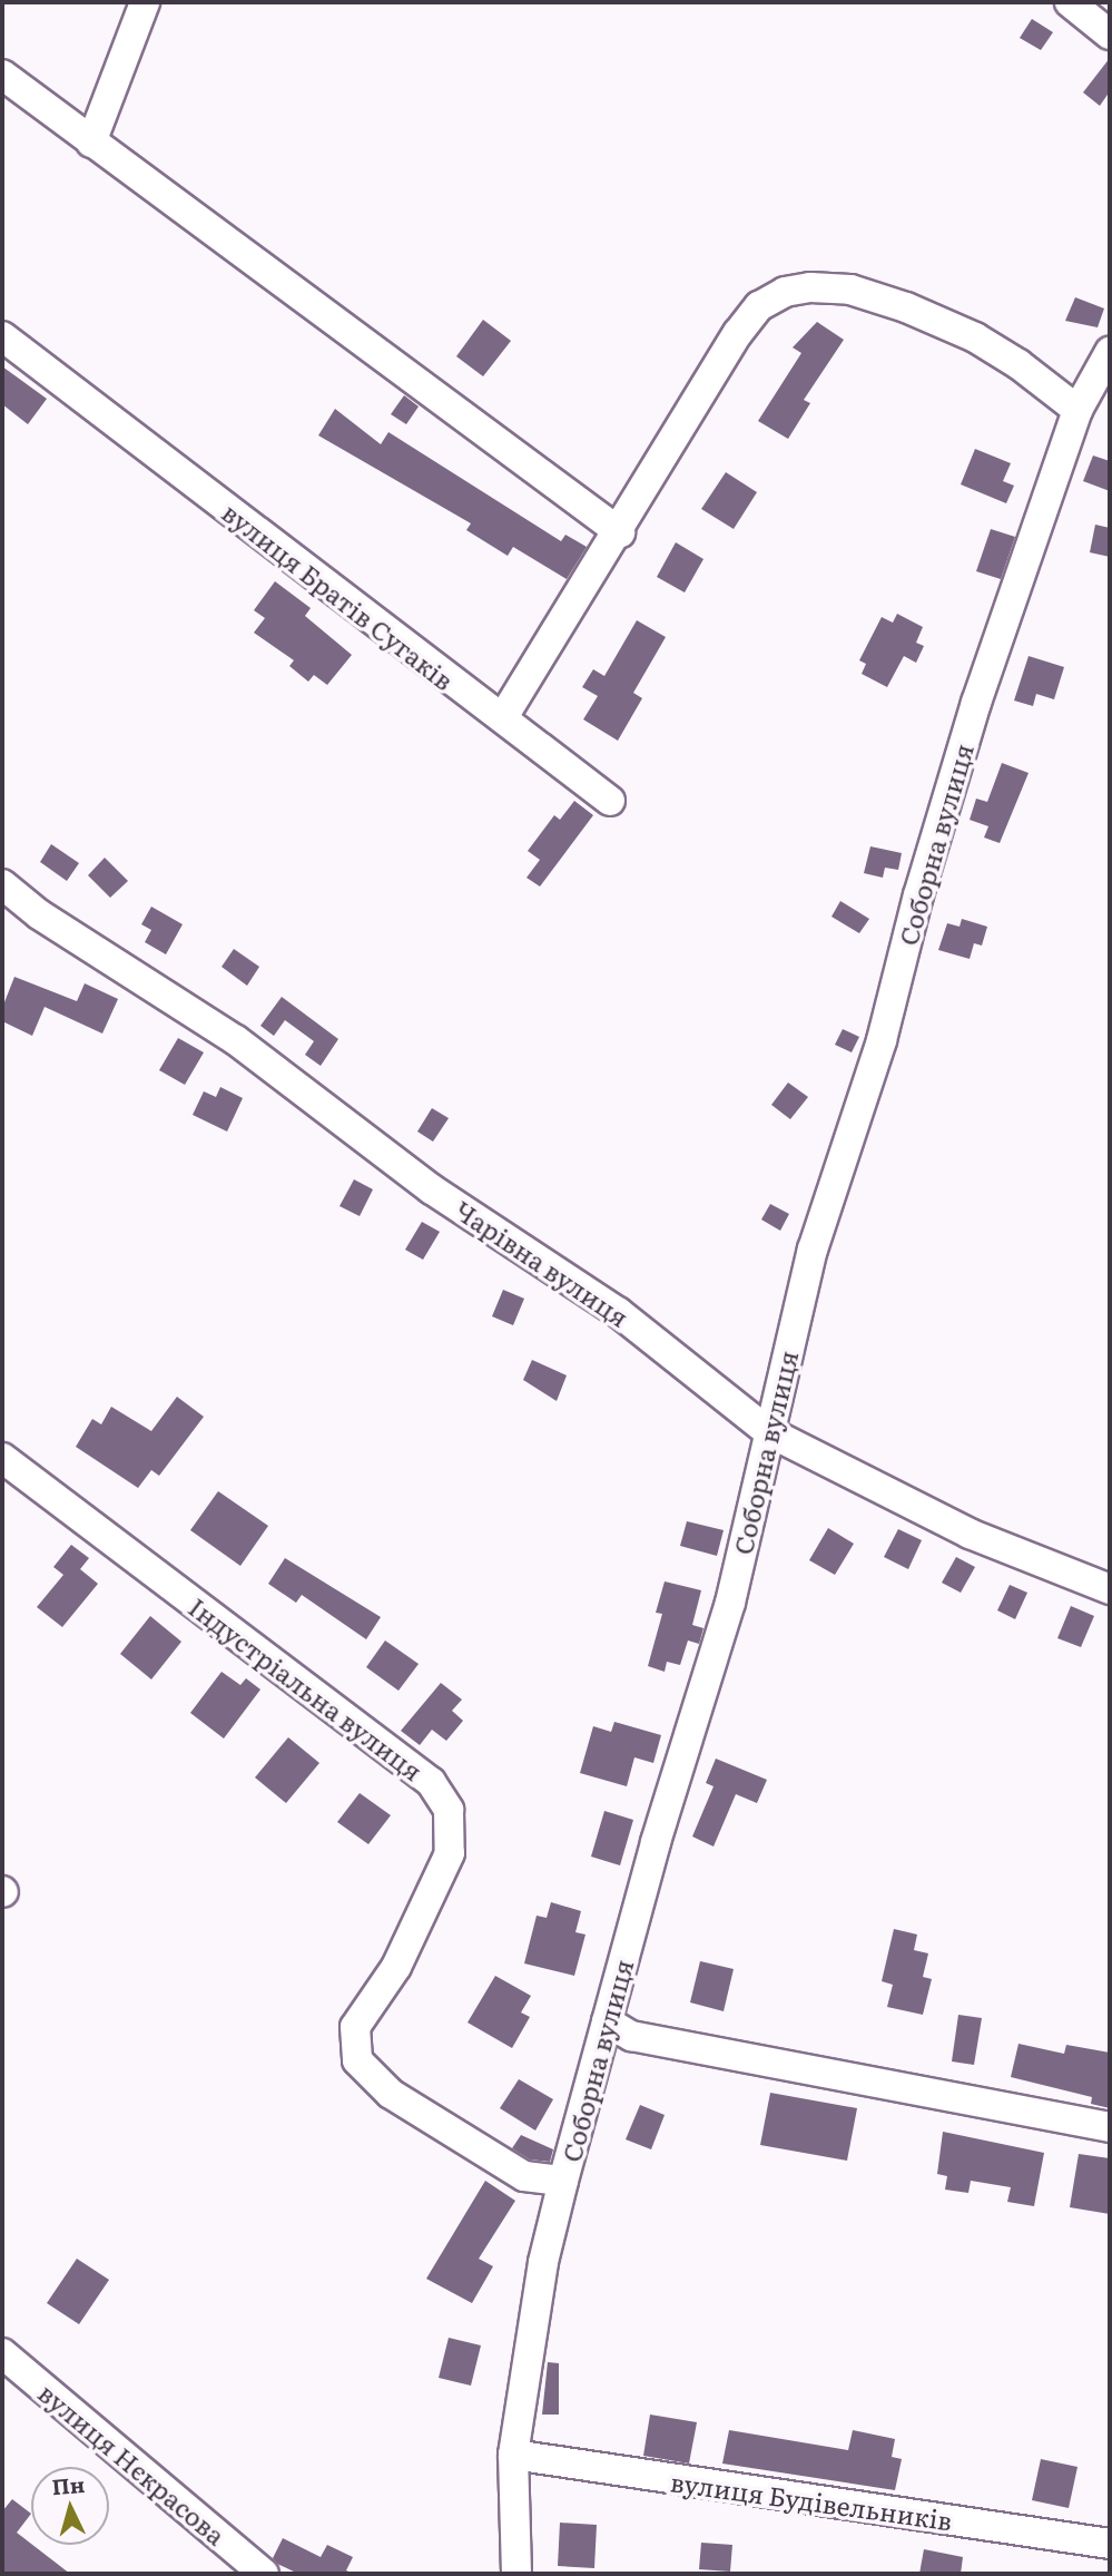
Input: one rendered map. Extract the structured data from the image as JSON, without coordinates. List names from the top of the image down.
{
  "streets": {
    "street": [
      "вулиця Братів Сугаків",
      "Соборна вулиця",
      "Чарівна вулиця",
      "Індустріальна вулиця",
      "вулиця Нєкрасова",
      "вулиця Будівельників"
    ]
  },
  "crossings": [
    ["Соборна вулиця", "Чарівна вулиця"],
    ["Соборна вулиця", "Індустріальна вулиця"],
    ["Соборна вулиця", "вулиця Будівельників"]
  ],
  "north": "top"
}
